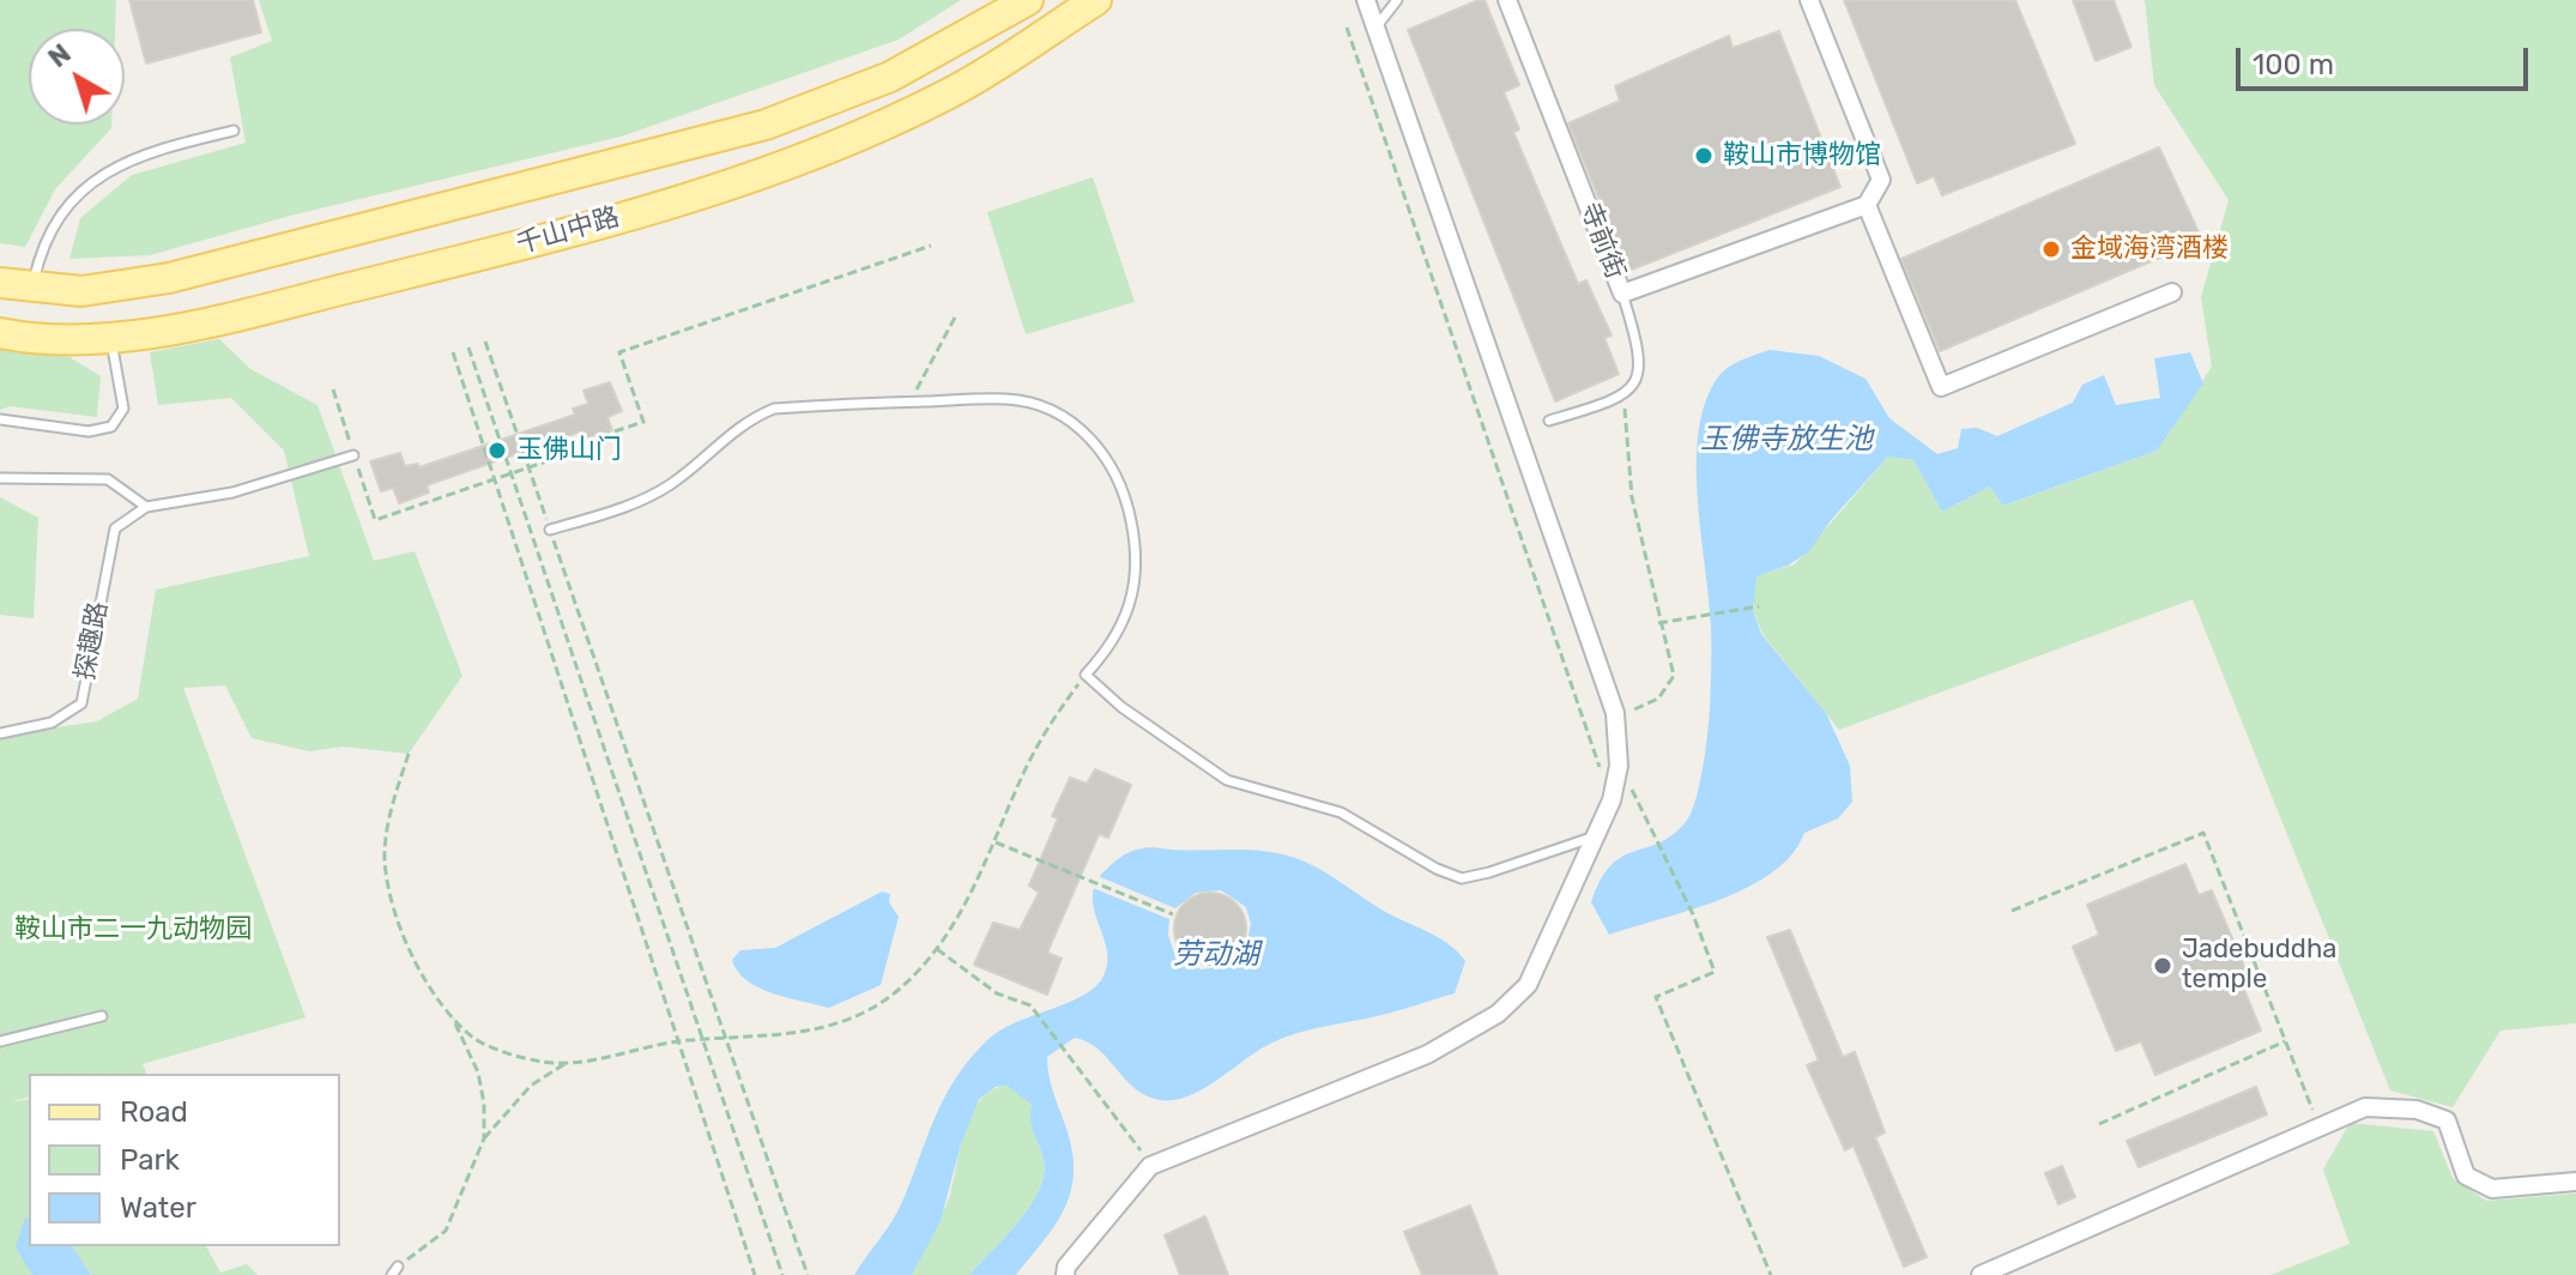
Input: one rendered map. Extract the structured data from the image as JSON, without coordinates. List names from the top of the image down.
{
  "streets": {
    "main road": ["千山中路"],
    "street": ["寺前街"],
    "lane": ["探趣路"]
  },
  "water": ["玉佛寺放生池", "劳动湖"],
  "parks": ["鞍山市二一九动物园"],
  "places": [
    "鞍山市博物馆",
    "金域海湾酒楼",
    "玉佛山门",
    "Jadebuddha temple"
  ],
  "legend": ["Road", "Park", "Water"],
  "scale_bar": "100 m",
  "north": "top left"
}
